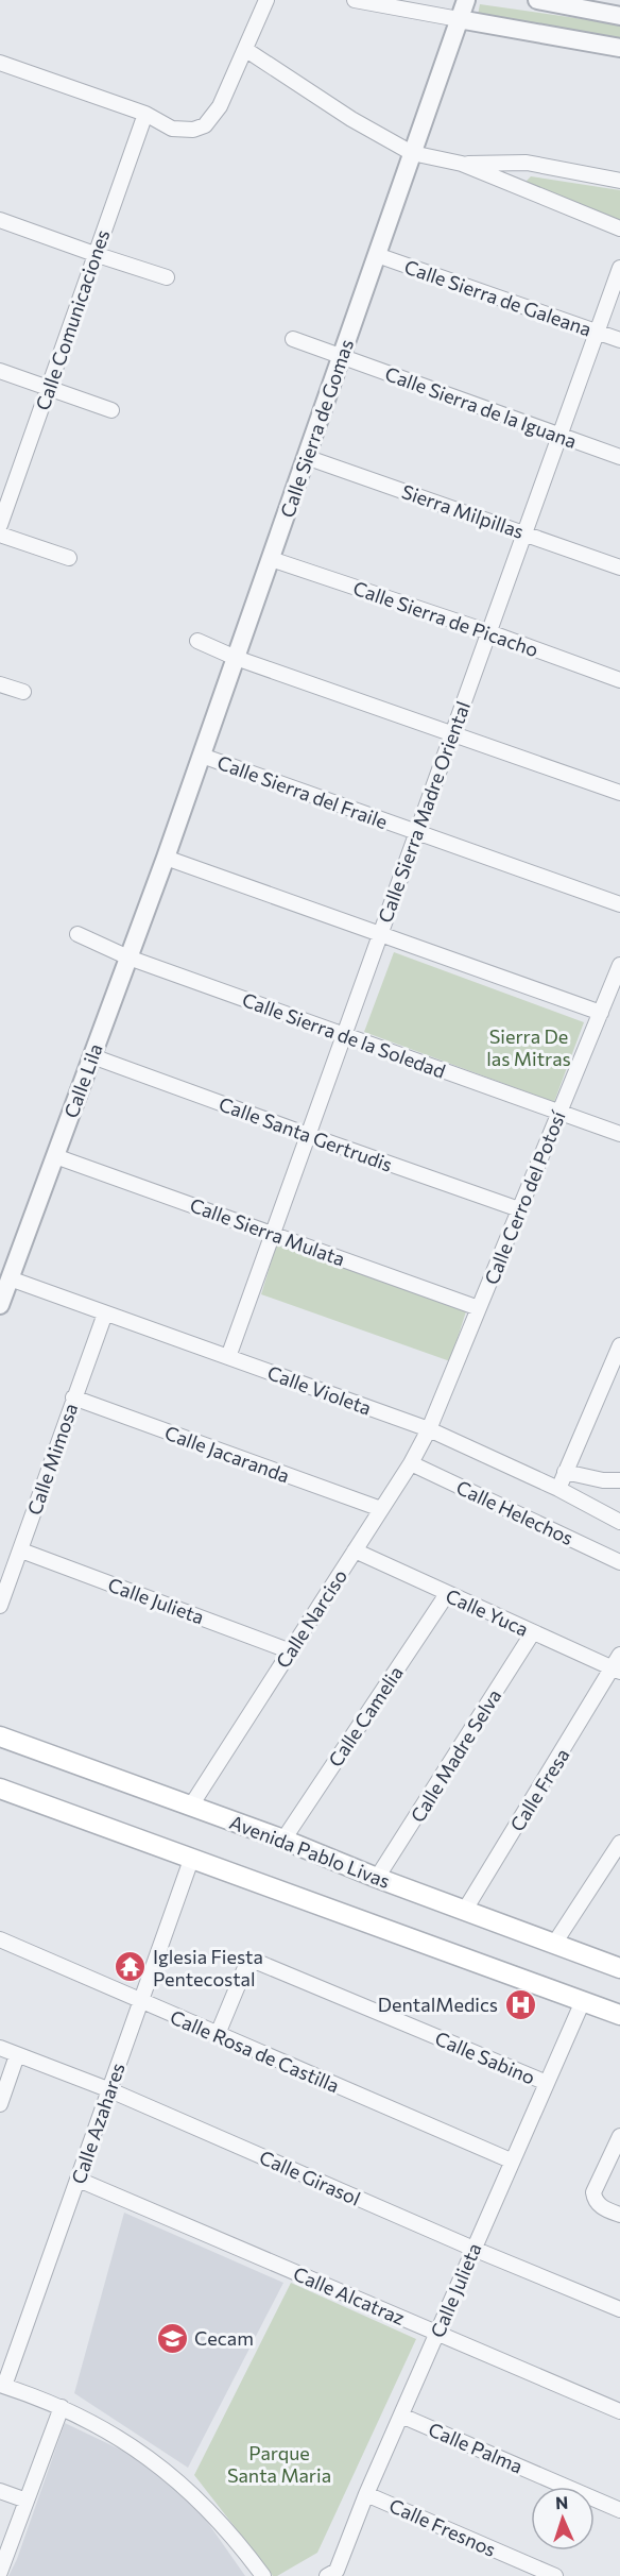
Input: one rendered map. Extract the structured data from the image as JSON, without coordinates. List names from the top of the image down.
{
  "streets": {
    "main road": ["Avenida Pablo Livas"],
    "street": [
      "Calle Sierra de Galeana",
      "Calle Comunicaciones",
      "Calle Sierra de la Iguana",
      "Calle Sierra de Gomas",
      "Sierra Milpillas",
      "Calle Sierra de Picacho",
      "Calle Sierra del Fraile",
      "Calle Sierra Madre Oriental",
      "Calle Sierra de la Soledad",
      "Calle Lila",
      "Calle Santa Gertrudis",
      "Calle Cerro del Potosí",
      "Calle Sierra Mulata",
      "Calle Violeta",
      "Calle Jacaranda",
      "Calle Mimosa",
      "Calle Helechos",
      "Calle Julieta",
      "Calle Yuca",
      "Calle Narciso",
      "Calle Camelia",
      "Calle Madre Selva",
      "Calle Fresa",
      "Calle Rosa de Castilla",
      "Calle Sabino",
      "Calle Azahares",
      "Calle Girasol",
      "Calle Alcatraz",
      "Calle Palma",
      "Calle Fresnos"
    ]
  },
  "crossings": [
    ["Calle Sierra de Galeana", "Calle Sierra de Gomas"],
    ["Calle Sierra de Galeana", "Calle Sierra Madre Oriental"],
    ["Calle Sierra de la Iguana", "Calle Sierra de Gomas"],
    ["Calle Sierra de la Iguana", "Calle Sierra Madre Oriental"],
    ["Calle Sierra de Gomas", "Sierra Milpillas"],
    ["Calle Sierra de Gomas", "Calle Sierra de Picacho"],
    ["Calle Sierra de Gomas", "Calle Sierra del Fraile"],
    ["Calle Sierra de Gomas", "Calle Lila"],
    ["Sierra Milpillas", "Calle Sierra Madre Oriental"],
    ["Calle Sierra de Picacho", "Calle Sierra Madre Oriental"],
    ["Calle Sierra del Fraile", "Calle Sierra Madre Oriental"],
    ["Calle Sierra Madre Oriental", "Calle Sierra de la Soledad"],
    ["Calle Sierra Madre Oriental", "Calle Santa Gertrudis"],
    ["Calle Sierra Madre Oriental", "Calle Sierra Mulata"],
    ["Calle Sierra Madre Oriental", "Calle Violeta"],
    ["Calle Sierra de la Soledad", "Calle Lila"],
    ["Calle Sierra de la Soledad", "Calle Cerro del Potosí"],
    ["Calle Lila", "Calle Santa Gertrudis"],
    ["Calle Lila", "Calle Sierra Mulata"],
    ["Calle Lila", "Calle Violeta"],
    ["Calle Santa Gertrudis", "Calle Cerro del Potosí"],
    ["Calle Cerro del Potosí", "Calle Sierra Mulata"],
    ["Calle Cerro del Potosí", "Calle Violeta"],
    ["Calle Cerro del Potosí", "Calle Narciso"],
    ["Calle Violeta", "Calle Mimosa"],
    ["Calle Violeta", "Calle Narciso"],
    ["Calle Jacaranda", "Calle Mimosa"],
    ["Calle Jacaranda", "Calle Narciso"],
    ["Calle Mimosa", "Calle Julieta"],
    ["Calle Helechos", "Calle Narciso"],
    ["Calle Julieta", "Calle Narciso"],
    ["Calle Julieta", "Calle Rosa de Castilla"],
    ["Calle Julieta", "Calle Sabino"],
    ["Calle Julieta", "Calle Girasol"],
    ["Calle Julieta", "Calle Alcatraz"],
    ["Calle Julieta", "Calle Palma"],
    ["Calle Julieta", "Calle Fresnos"],
    ["Calle Yuca", "Calle Narciso"],
    ["Calle Yuca", "Calle Camelia"],
    ["Calle Yuca", "Calle Madre Selva"],
    ["Calle Yuca", "Calle Fresa"],
    ["Calle Narciso", "Avenida Pablo Livas"],
    ["Calle Camelia", "Avenida Pablo Livas"],
    ["Calle Madre Selva", "Avenida Pablo Livas"],
    ["Calle Fresa", "Avenida Pablo Livas"],
    ["Calle Rosa de Castilla", "Calle Sabino"],
    ["Calle Rosa de Castilla", "Calle Azahares"],
    ["Calle Azahares", "Calle Girasol"],
    ["Calle Azahares", "Calle Alcatraz"]
  ],
  "parks": ["Sierra De las Mitras", "Parque Santa Maria"],
  "places": {
    "temple": ["Iglesia Fiesta Pentecostal"],
    "hospital": ["DentalMedics"],
    "school or university": ["Cecam"]
  },
  "north": "top"
}
